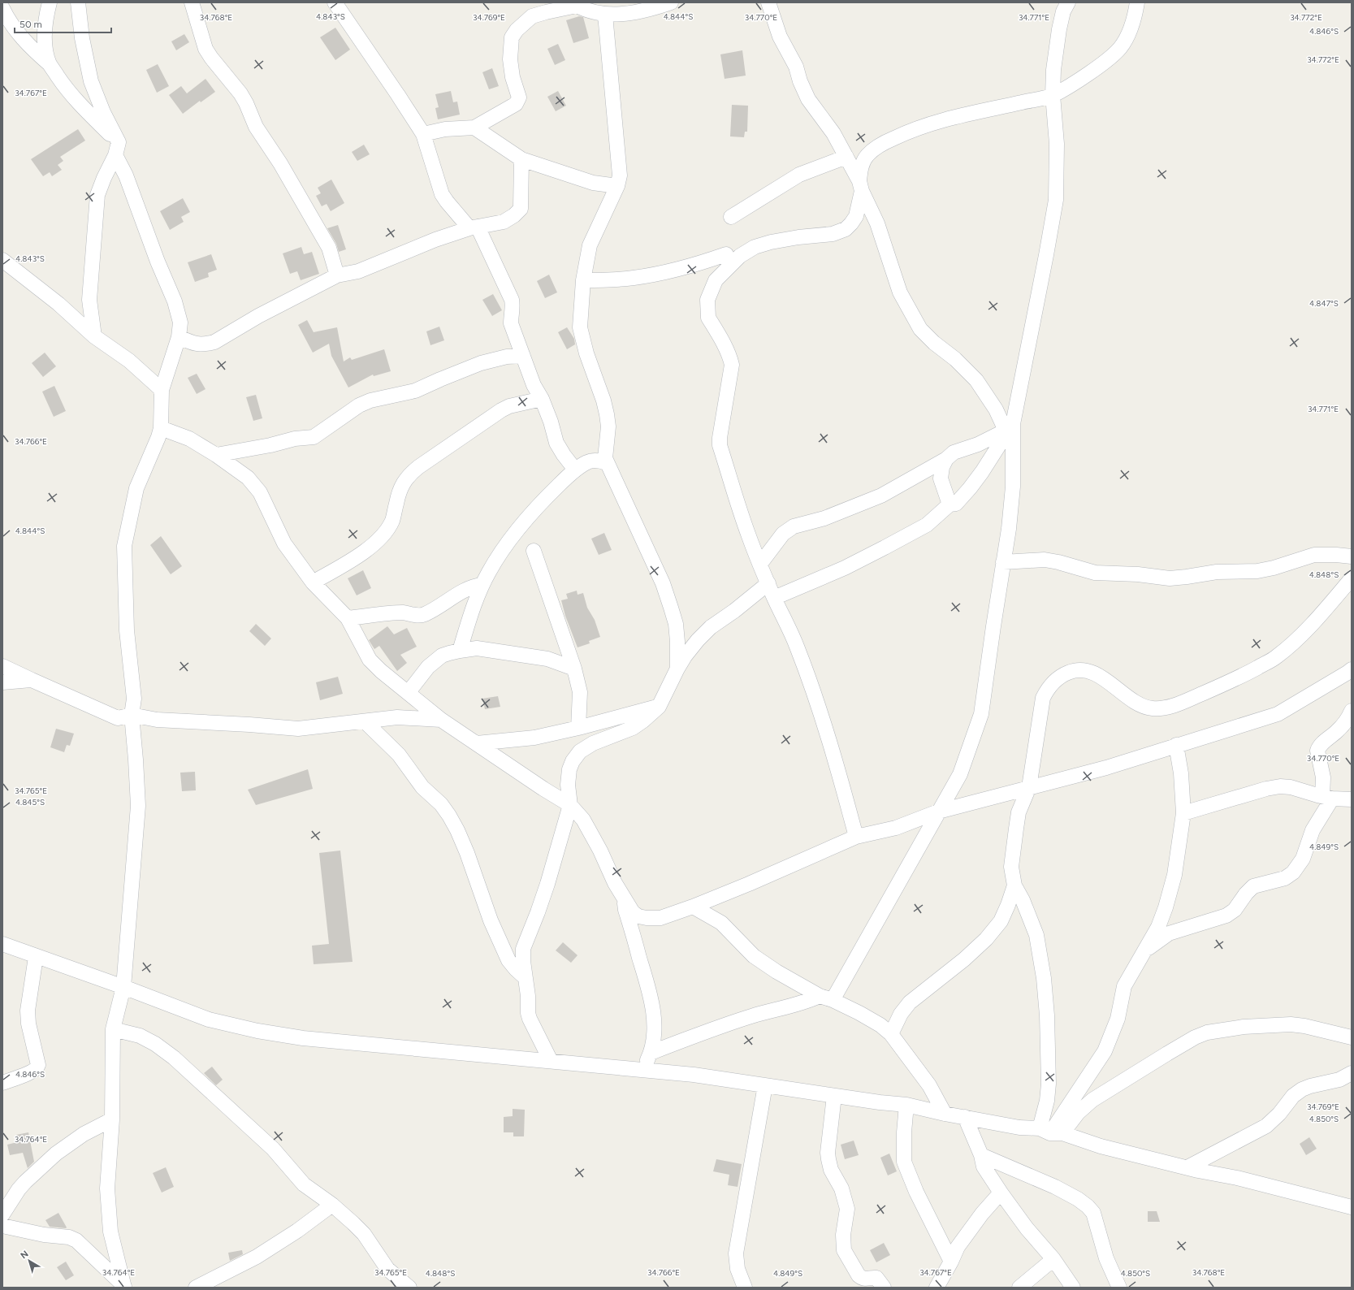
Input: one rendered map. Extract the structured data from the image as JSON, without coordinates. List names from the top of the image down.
{
  "scale_bar": "50 m",
  "north": "top left",
  "coordinates": [
    "4.843°S",
    "4.844°S",
    "34.768°E",
    "34.769°E",
    "34.770°E",
    "34.771°E",
    "34.772°E",
    "4.846°S",
    "34.767°E",
    "4.847°S",
    "34.766°E",
    "4.848°S",
    "34.765°E",
    "4.845°S",
    "4.849°S",
    "4.850°S",
    "34.764°E"
  ]
}
